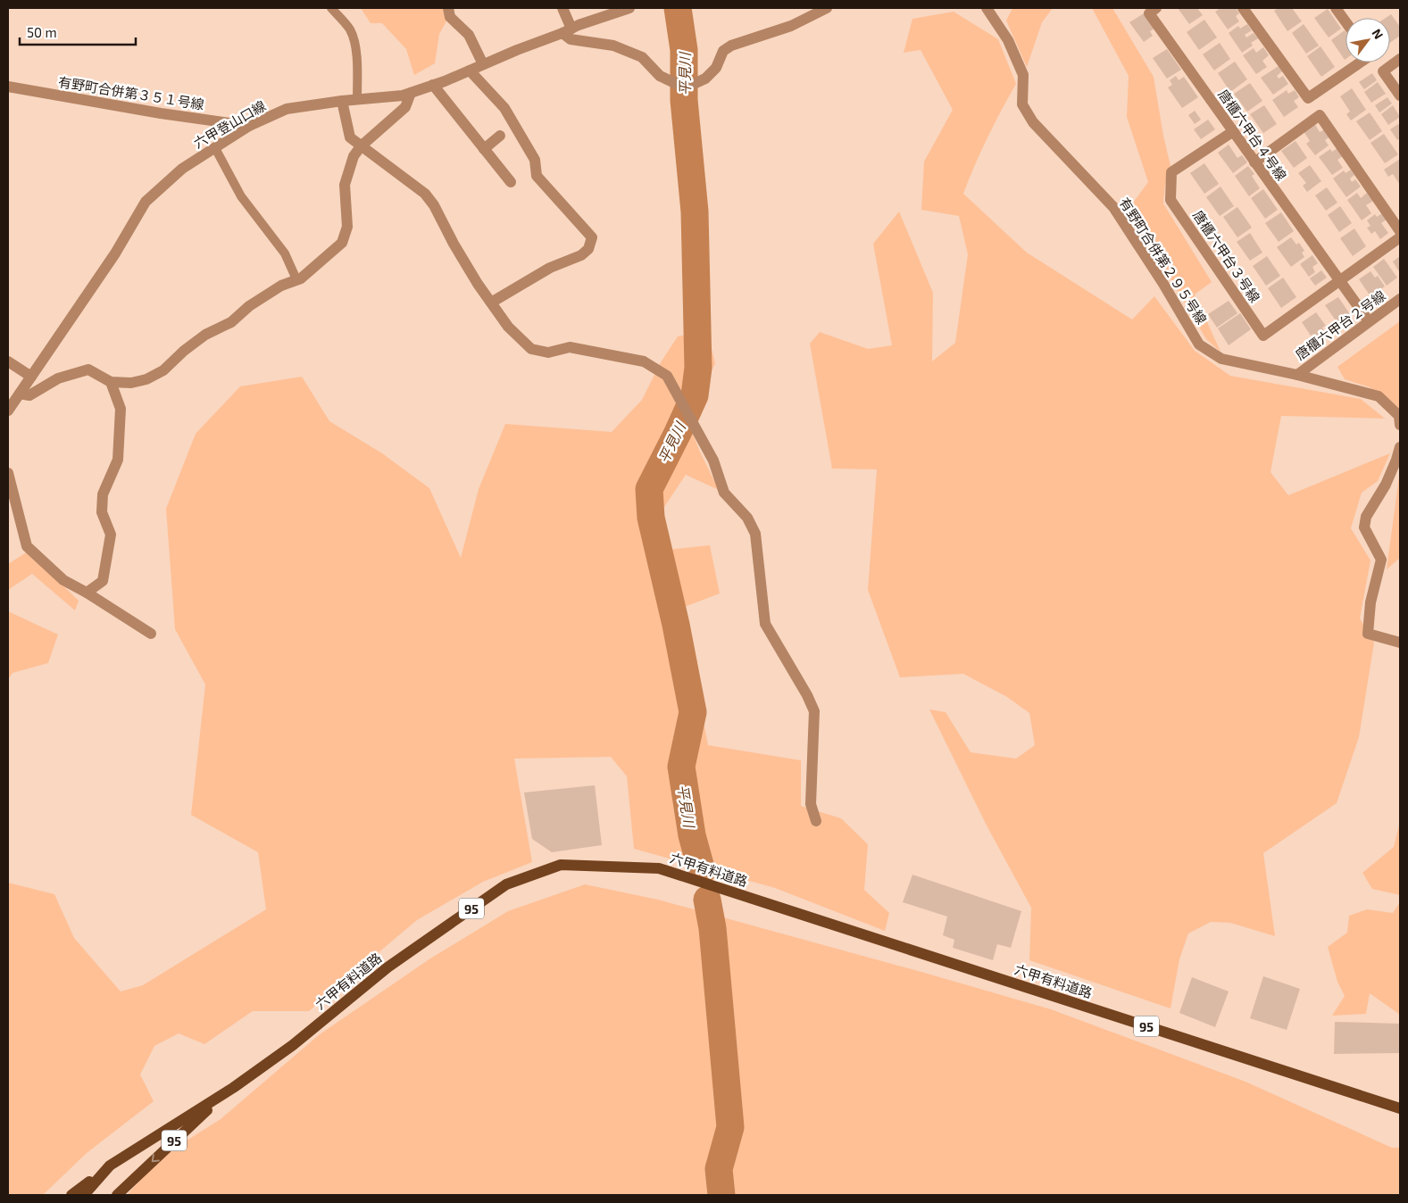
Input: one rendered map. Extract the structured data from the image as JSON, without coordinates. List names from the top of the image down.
{
  "streets": {
    "main road": ["六甲有料道路", "95"],
    "street": [
      "有野町合併第３５１号線",
      "六甲登山口線",
      "唐櫃六甲台４号線",
      "唐櫃六甲台３号線",
      "有野町合併第２９５号線",
      "唐櫃六甲台２号線"
    ]
  },
  "crossings": [
    ["有野町合併第３５１号線", "六甲登山口線"],
    ["唐櫃六甲台４号線", "唐櫃六甲台３号線"],
    ["唐櫃六甲台４号線", "唐櫃六甲台２号線"],
    ["有野町合併第２９５号線", "唐櫃六甲台２号線"],
    ["六甲有料道路", "95"]
  ],
  "water": ["平見川"],
  "scale_bar": "50 m",
  "north": "top right"
}
